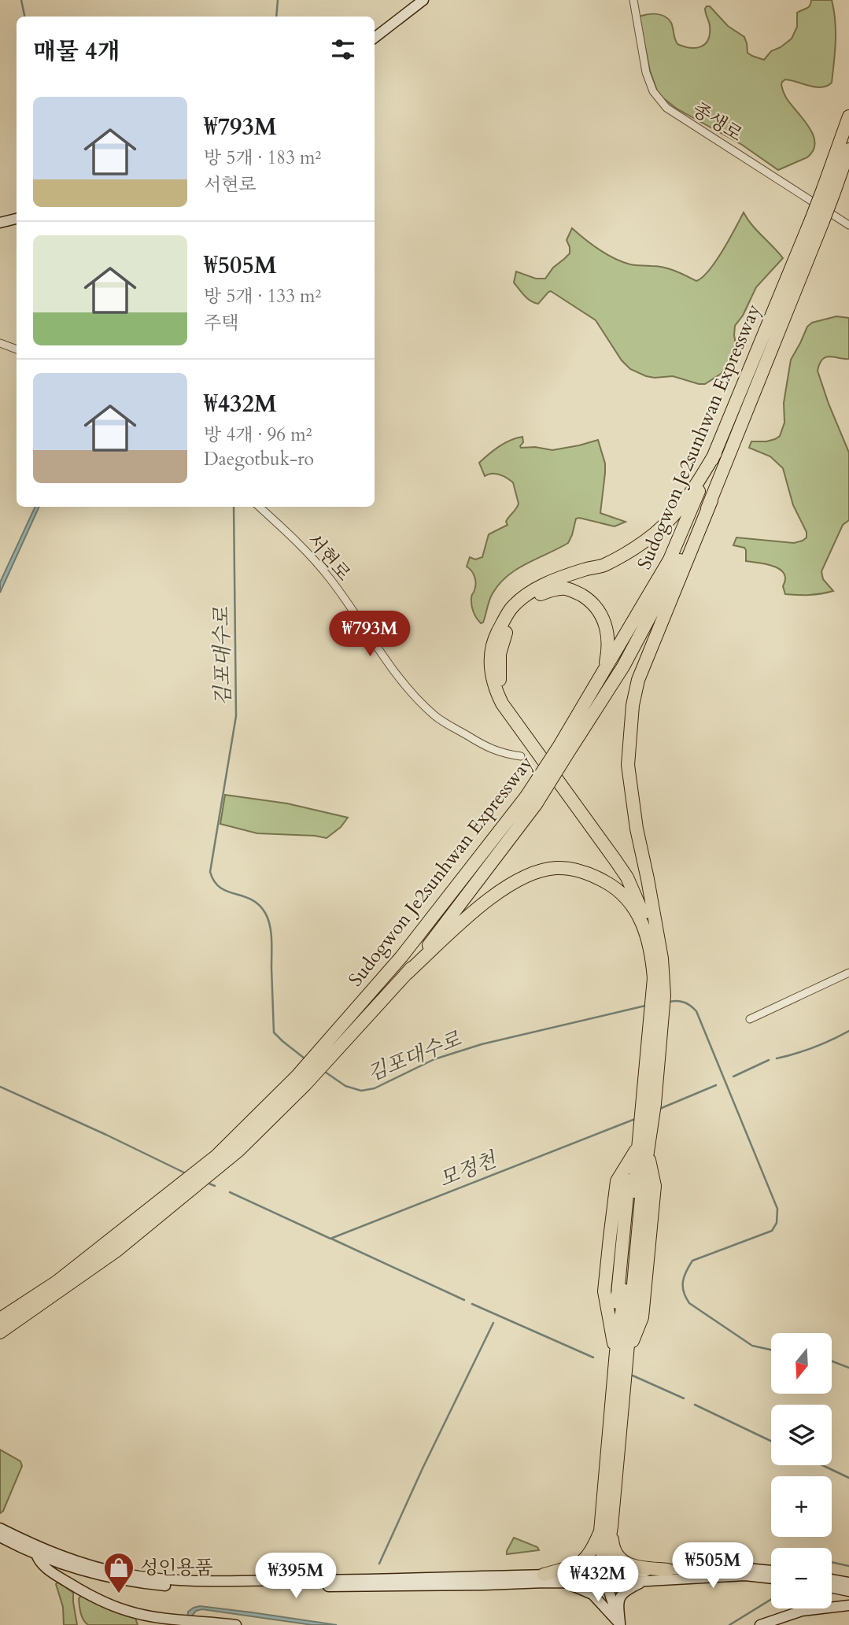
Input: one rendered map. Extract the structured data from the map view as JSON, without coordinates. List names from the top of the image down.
{
  "streets": {
    "highway": ["Sudogwon Je2sunhwan Expressway"],
    "street": ["종생로", "서현로"]
  },
  "water": ["김포대수로", "모정천"],
  "places": {
    "shop": ["성인용품"]
  },
  "north": "bottom",
  "page": {
    "heading": "매물 4개",
    "list": [
      {
        "name": "₩793M",
        "note": "방 5개 · 183 m² · 서현로"
      },
      {
        "name": "₩505M",
        "note": "방 5개 · 133 m² · 주택"
      },
      {
        "name": "₩432M",
        "note": "방 4개 · 96 m² · Daegotbuk-ro"
      }
    ],
    "price": [
      "₩793M",
      "₩505M",
      "₩395M",
      "₩432M"
    ],
    "map_buttons": ["+", "−"]
  }
}
